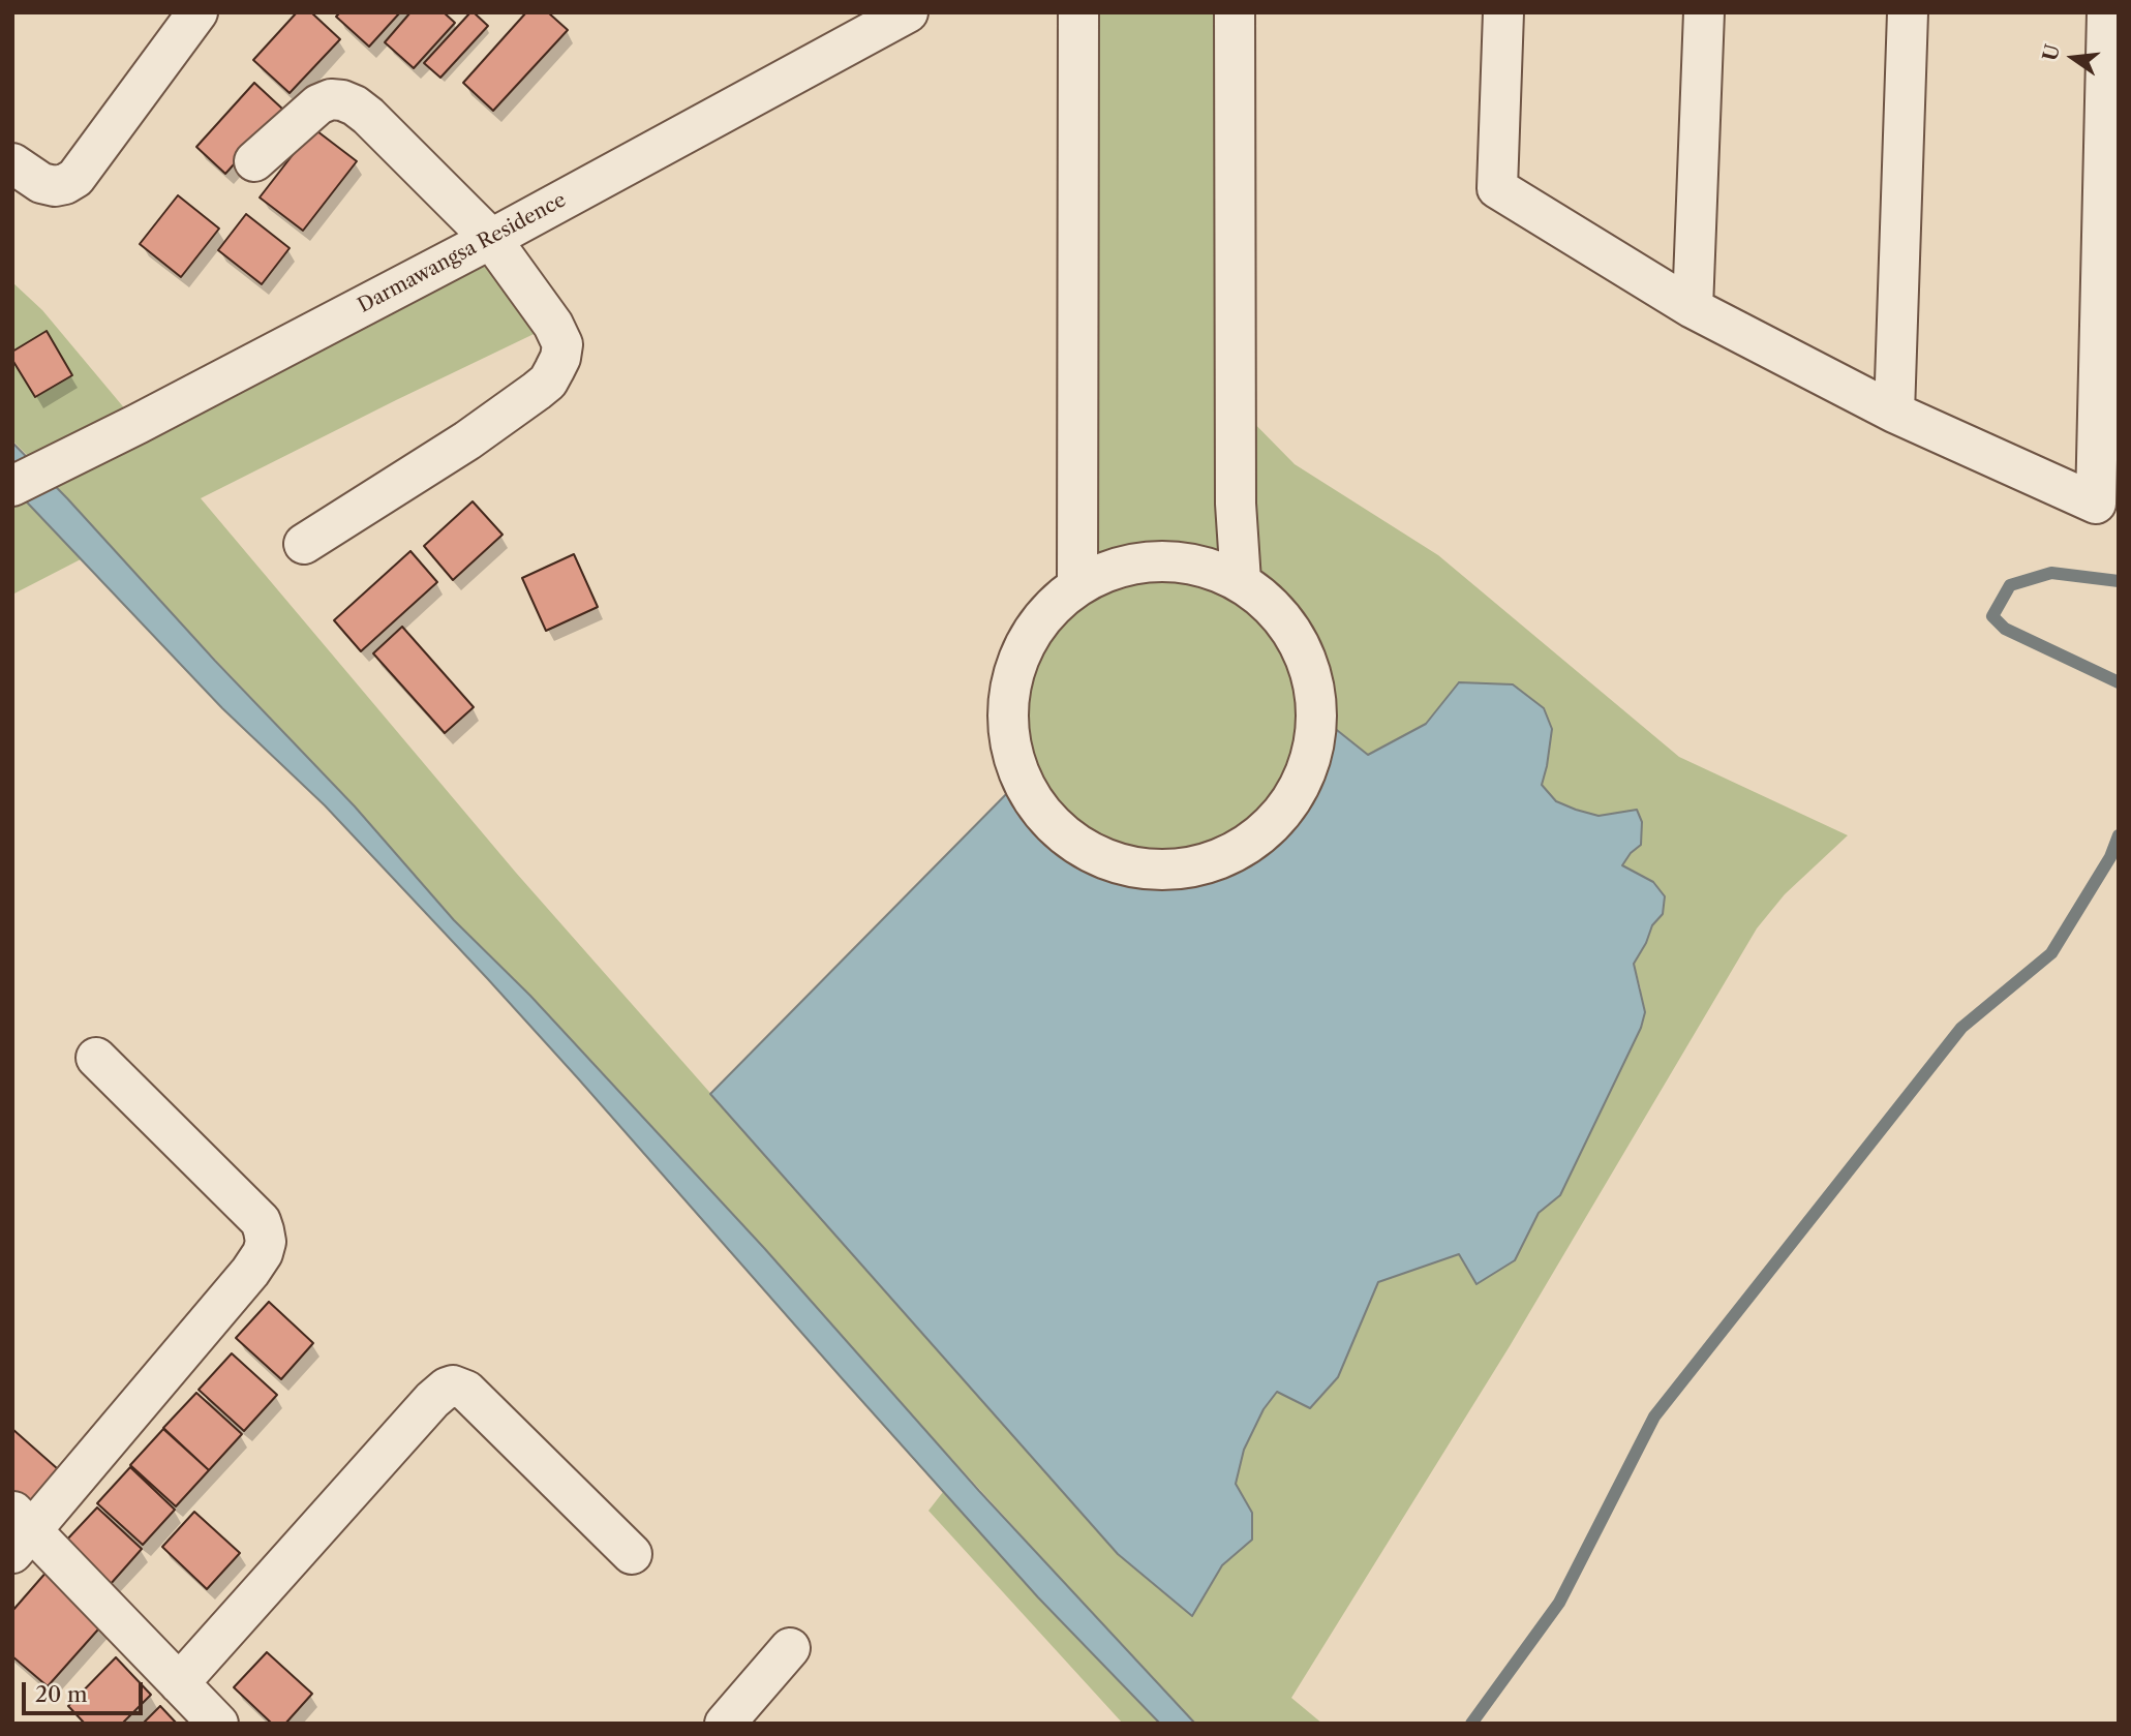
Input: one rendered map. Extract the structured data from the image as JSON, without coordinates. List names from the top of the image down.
{
  "streets": {
    "street": ["Darmawangsa Residence"]
  },
  "scale_bar": "20 m",
  "north": "left"
}
